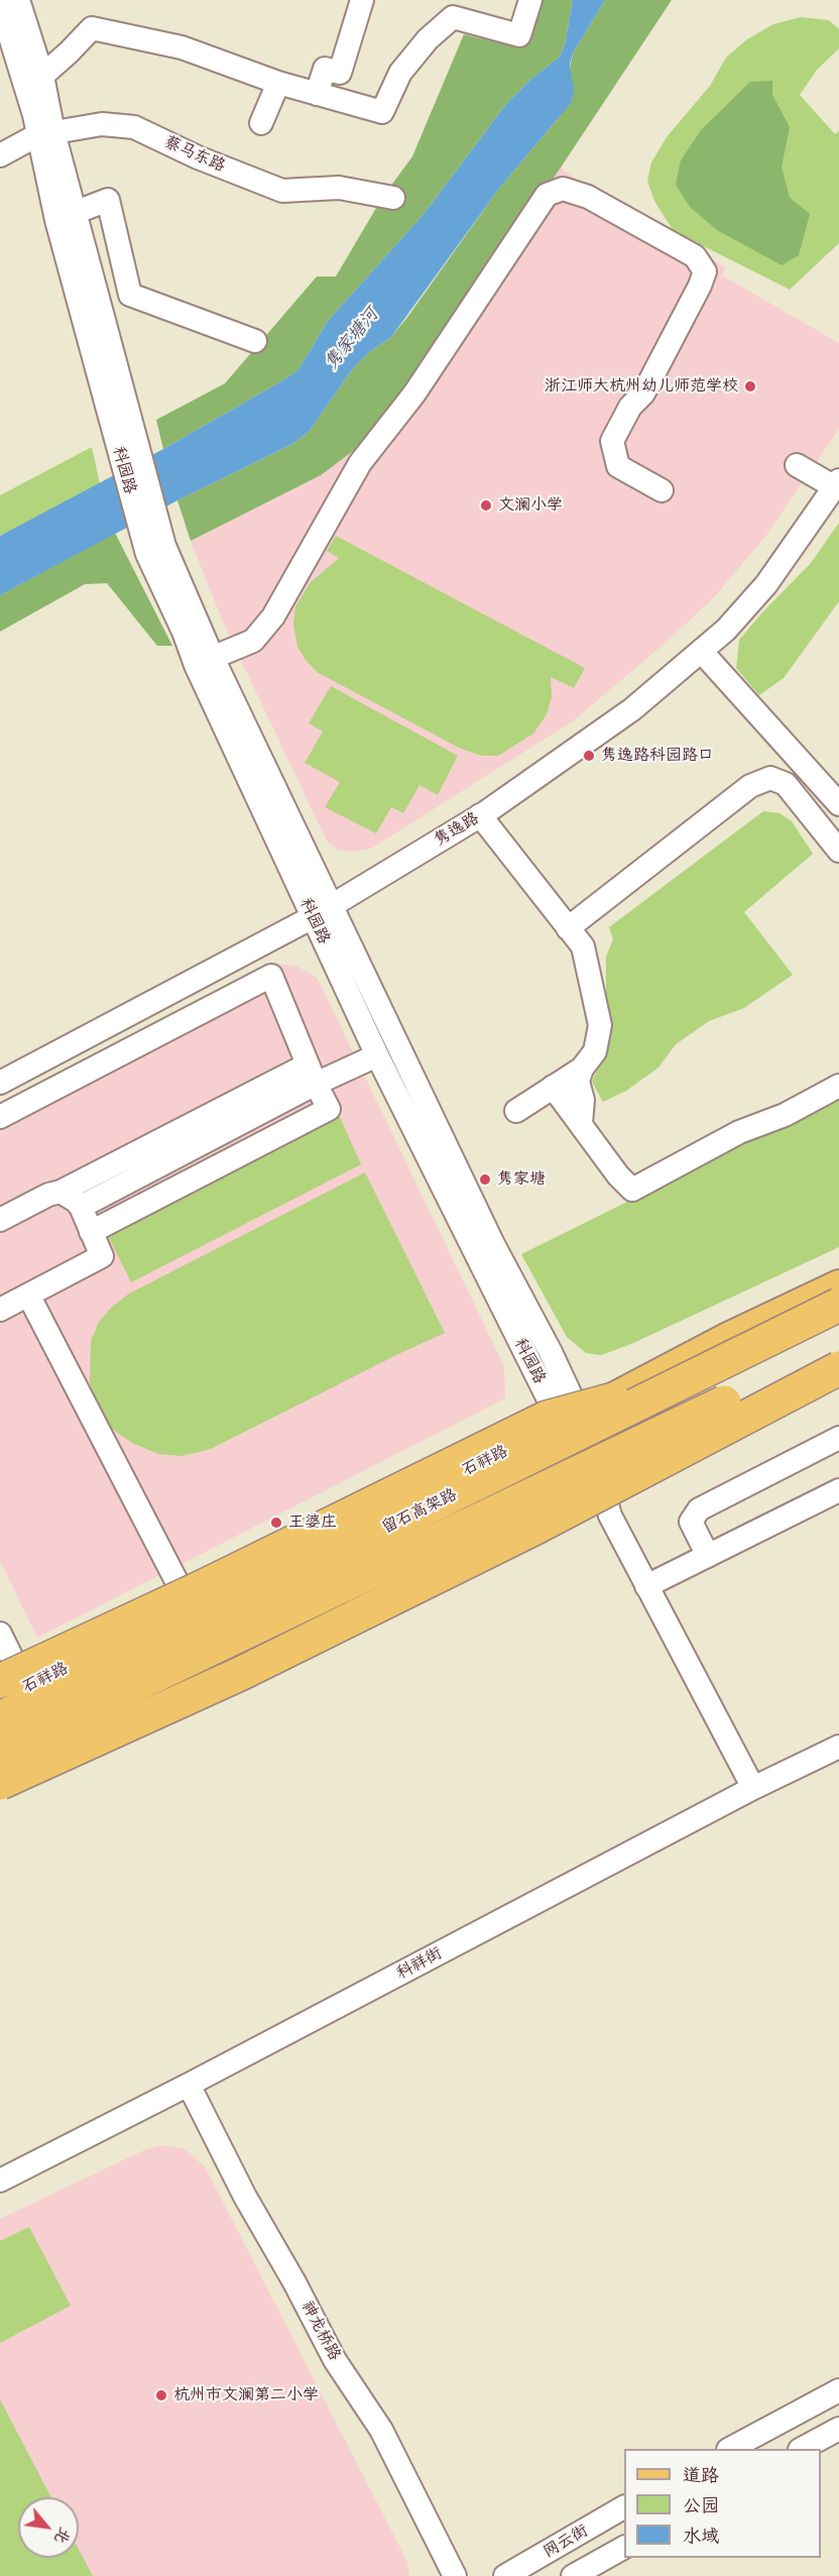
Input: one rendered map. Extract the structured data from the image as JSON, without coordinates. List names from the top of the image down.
{
  "streets": {
    "highway": ["留石高架路"],
    "main road": ["石祥路"],
    "street": [
      "蔡马东路",
      "科园路",
      "隽逸路",
      "科祥街",
      "神龙桥路",
      "网云街"
    ]
  },
  "crossings": [
    ["蔡马东路", "科园路"],
    ["科园路", "隽逸路"],
    ["科园路", "石祥路"],
    ["科园路", "科祥街"],
    ["科祥街", "神龙桥路"]
  ],
  "water": ["隽家塘河"],
  "places": [
    "浙江师大杭州幼儿师范学校",
    "文澜小学",
    "隽逸路科园路口",
    "隽家塘",
    "王婆庄",
    "杭州市文澜第二小学"
  ],
  "legend": ["道路", "公园", "水域"],
  "north": "bottom right"
}
